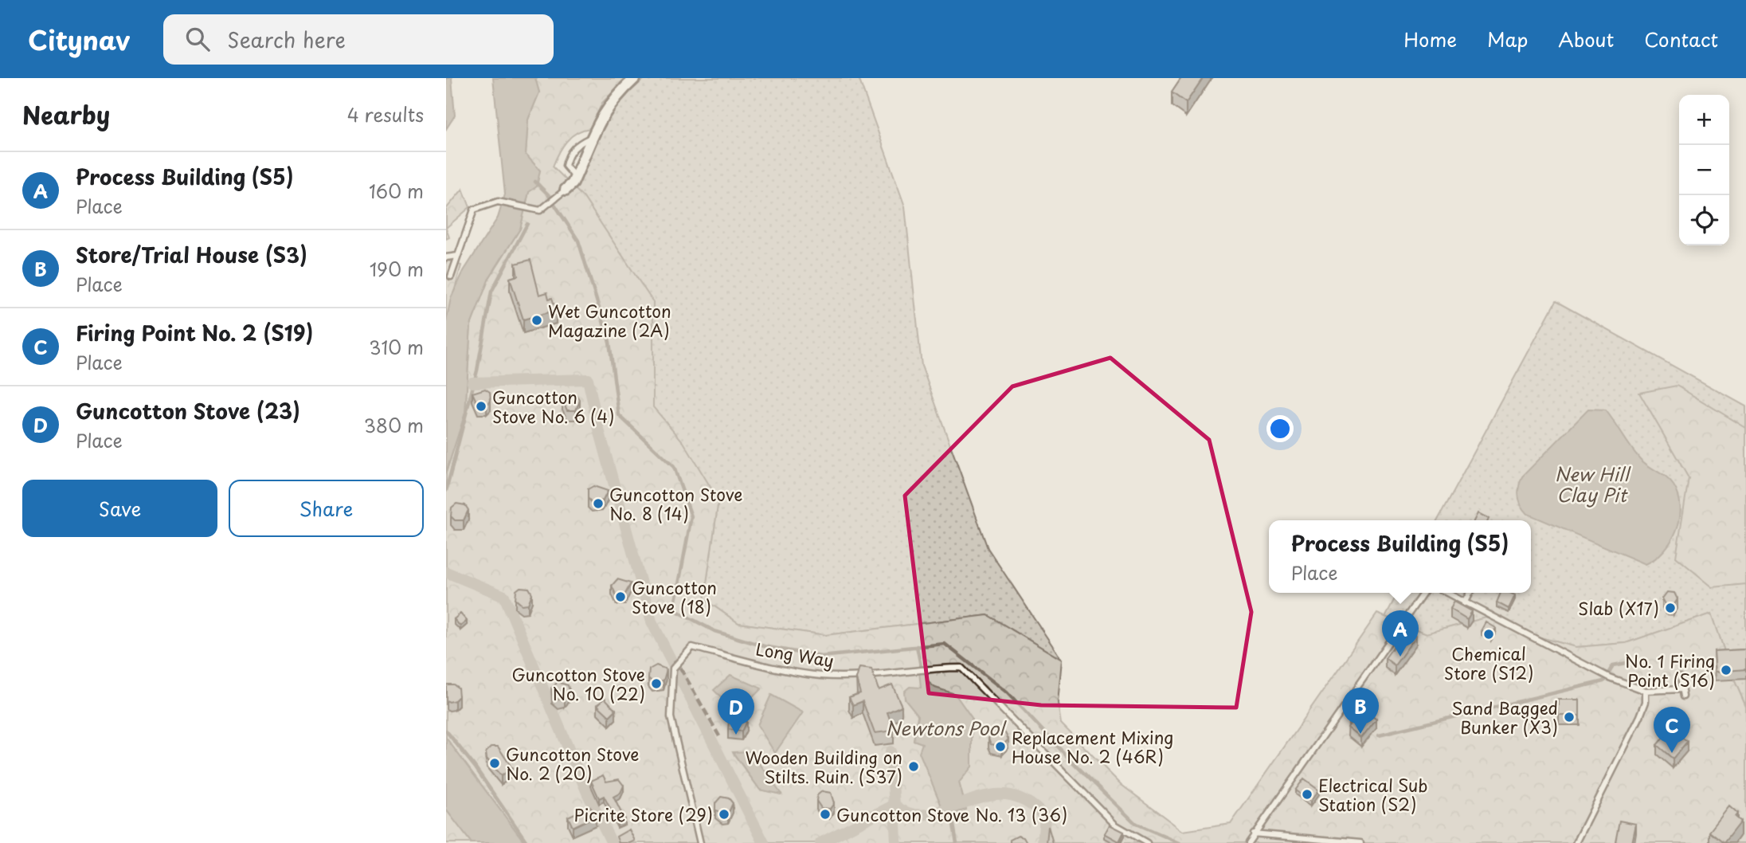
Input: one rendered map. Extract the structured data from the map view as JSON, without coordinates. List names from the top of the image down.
{
  "streets": {
    "lane": ["Long Way"]
  },
  "water": ["New Hill Clay Pit", "Newtons Pool"],
  "places": [
    "Wet Guncotton Magazine (2A)",
    "Guncotton Stove No. 6 (4)",
    "Guncotton Stove No. 8 (14)",
    "Guncotton Stove (18)",
    "Slab (X17)",
    "Chemical Store (S12)",
    "No. 1 Firing Point (S16)",
    "Guncotton Stove No. 10 (22)",
    "Sand Bagged Bunker (X3)",
    "Replacement Mixing House No. 2 (46R)",
    "Guncotton Stove No. 2 (20)",
    "Wooden Building on Stilts. Ruin. (S37)",
    "Electrical Sub Station (S2)",
    "Picrite Store (29)",
    "Guncotton Stove No. 13 (36)"
  ],
  "page": {
    "header": "Citynav",
    "search": "Search here",
    "nav": [
      "Home",
      "Map",
      "About",
      "Contact"
    ],
    "heading": ["Nearby", "4 results"],
    "map_buttons": ["+", "−"],
    "list": [
      {
        "mark": "A",
        "name": "Process Building (S5)",
        "note": "Place",
        "value": "160 m"
      },
      {
        "mark": "B",
        "name": "Store/Trial House (S3)",
        "note": "Place",
        "value": "190 m"
      },
      {
        "mark": "C",
        "name": "Firing Point No. 2 (S19)",
        "note": "Place",
        "value": "310 m"
      },
      {
        "mark": "D",
        "name": "Guncotton Stove (23)",
        "note": "Place",
        "value": "380 m"
      }
    ],
    "buttons": ["Save", "Share"],
    "popup": ["Process Building (S5)", "Place"],
    "pins": [
      "A",
      "B",
      "D",
      "C"
    ]
  }
}
